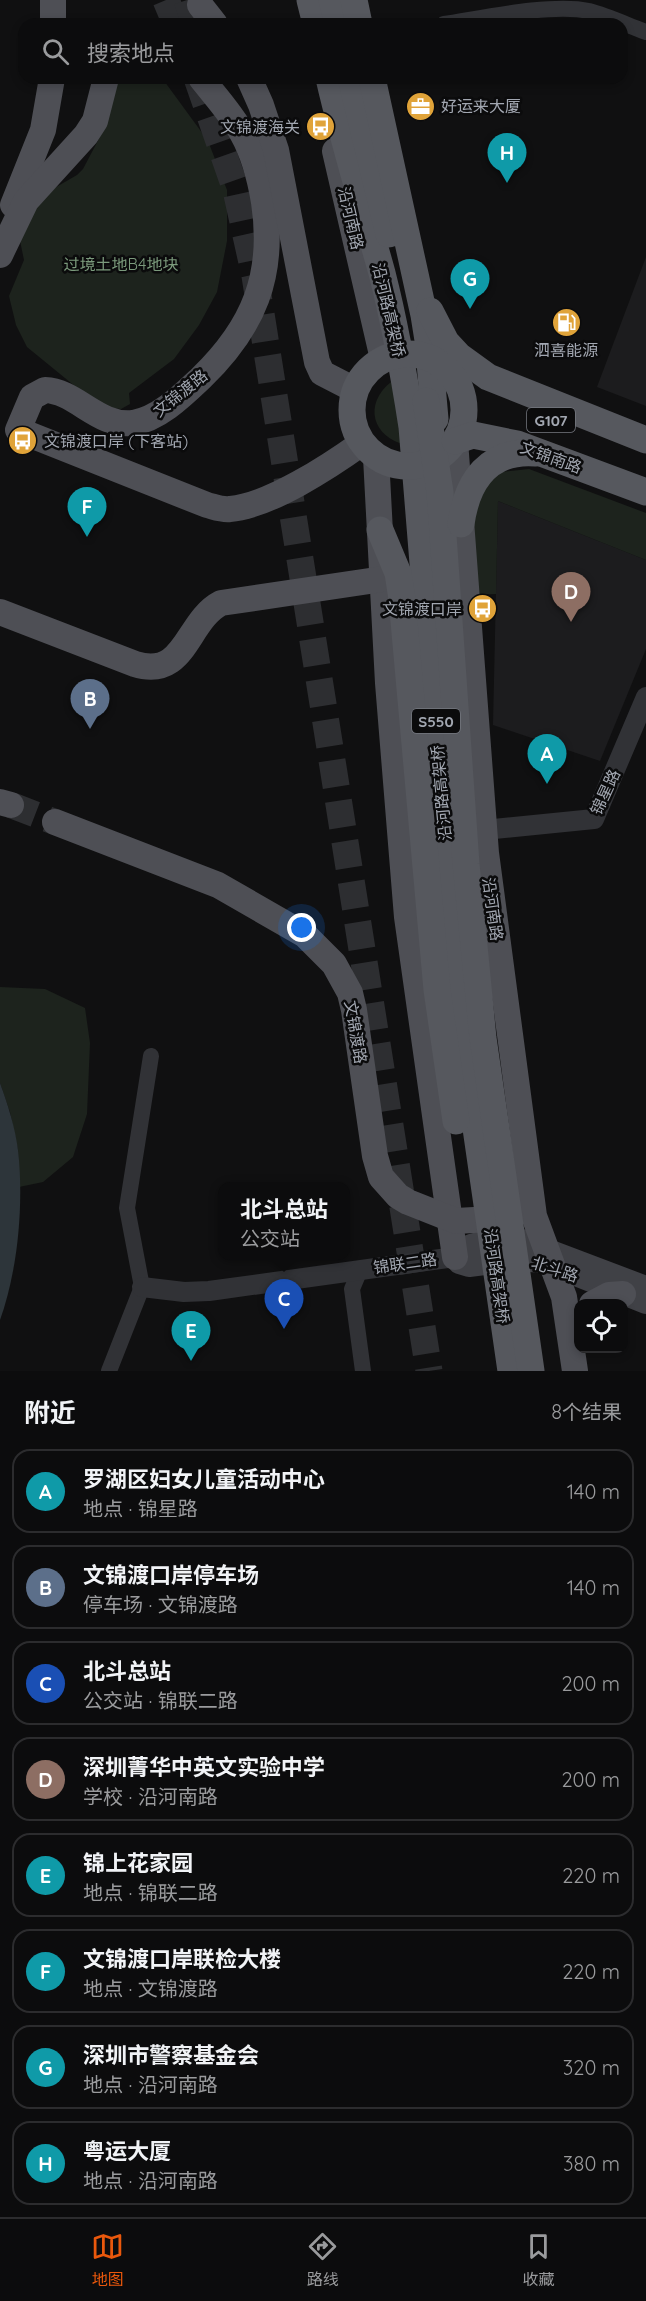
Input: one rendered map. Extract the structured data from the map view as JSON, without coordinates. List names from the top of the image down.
{
  "streets": {
    "highway": [
      "沿河路高架桥",
      "G107",
      "文锦南路",
      "S550"
    ],
    "main road": ["沿河南路", "文锦渡路", "北斗路"],
    "street": ["锦星路", "锦联二路"]
  },
  "crossings": [
    ["沿河南路", "文锦渡路"],
    ["沿河南路", "G107"],
    ["沿河南路", "文锦南路"],
    ["沿河南路", "锦星路"],
    ["沿河南路", "北斗路"],
    ["文锦渡路", "G107"],
    ["文锦渡路", "文锦南路"],
    ["文锦渡路", "北斗路"],
    ["G107", "文锦南路"],
    ["锦联二路", "北斗路"]
  ],
  "parks": ["过境土地B4地块"],
  "places": {
    "office": ["好运来大厦"],
    "bus stop": ["文锦渡海关", "文锦渡口岸 (下客站)", "文锦渡口岸"],
    "fuel station": ["泗喜能源"]
  },
  "page": {
    "search": "搜索地点",
    "pins": [
      "H",
      "G",
      "F",
      "D",
      "B",
      "A",
      "C",
      "E"
    ],
    "popup": ["北斗总站", "公交站"],
    "heading": ["附近", "8个结果"],
    "list": [
      {
        "mark": "A",
        "name": "罗湖区妇女儿童活动中心",
        "note": "地点 · 锦星路",
        "value": "140 m"
      },
      {
        "mark": "B",
        "name": "文锦渡口岸停车场",
        "note": "停车场 · 文锦渡路",
        "value": "140 m"
      },
      {
        "mark": "C",
        "name": "北斗总站",
        "note": "公交站 · 锦联二路",
        "value": "200 m"
      },
      {
        "mark": "D",
        "name": "深圳菁华中英文实验中学",
        "note": "学校 · 沿河南路",
        "value": "200 m"
      },
      {
        "mark": "E",
        "name": "锦上花家园",
        "note": "地点 · 锦联二路",
        "value": "220 m"
      },
      {
        "mark": "F",
        "name": "文锦渡口岸联检大楼",
        "note": "地点 · 文锦渡路",
        "value": "220 m"
      },
      {
        "mark": "G",
        "name": "深圳市警察基金会",
        "note": "地点 · 沿河南路",
        "value": "320 m"
      },
      {
        "mark": "H",
        "name": "粤运大厦",
        "note": "地点 · 沿河南路",
        "value": "380 m"
      }
    ],
    "nav": ["地图", "路线", "收藏"]
  }
}
